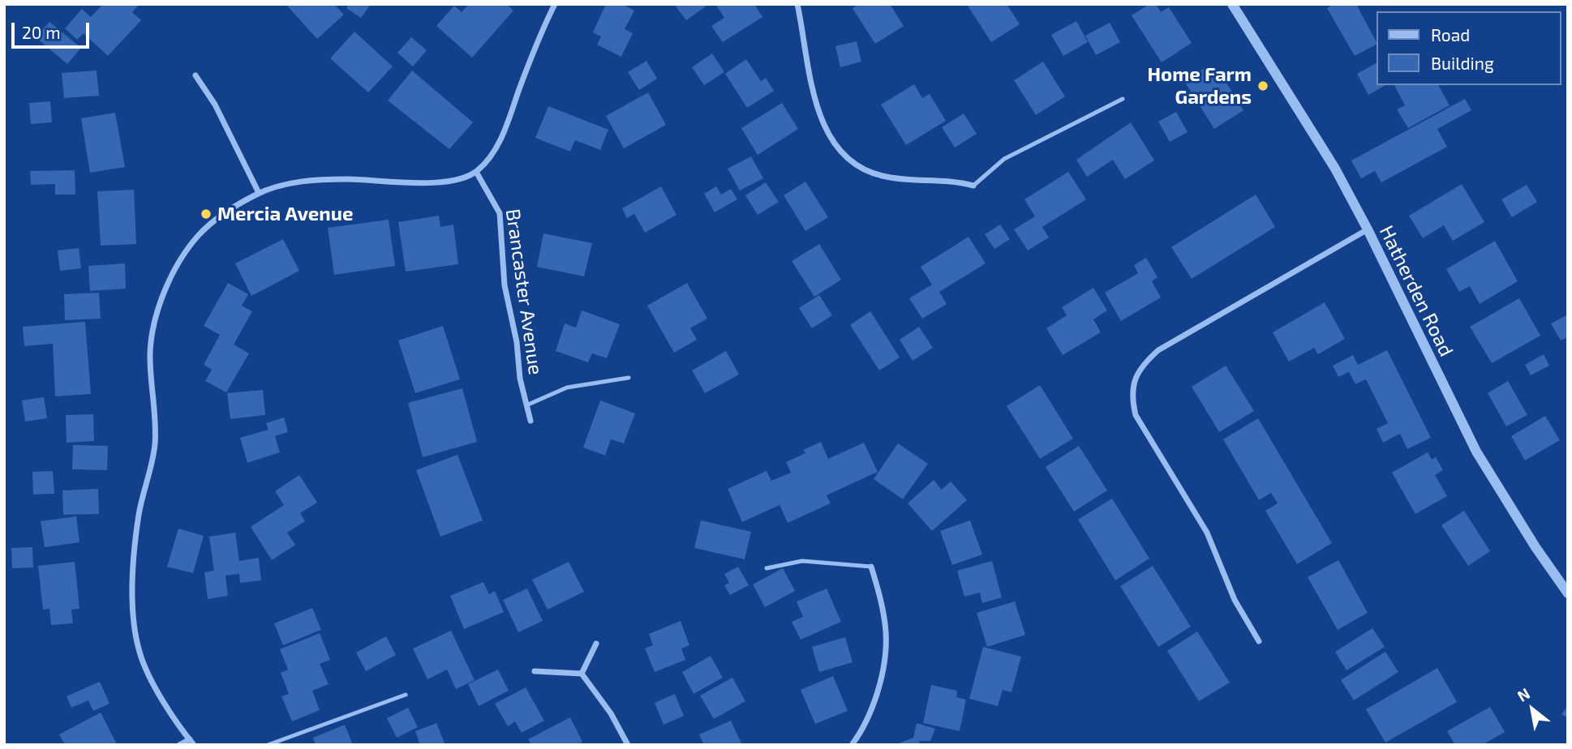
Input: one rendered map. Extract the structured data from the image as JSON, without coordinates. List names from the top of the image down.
{
  "streets": {
    "street": ["Hatherden Road", "Brancaster Avenue"]
  },
  "places": ["Home Farm Gardens", "Mercia Avenue"],
  "legend": ["Road", "Building"],
  "scale_bar": "20 m",
  "north": "top left"
}
